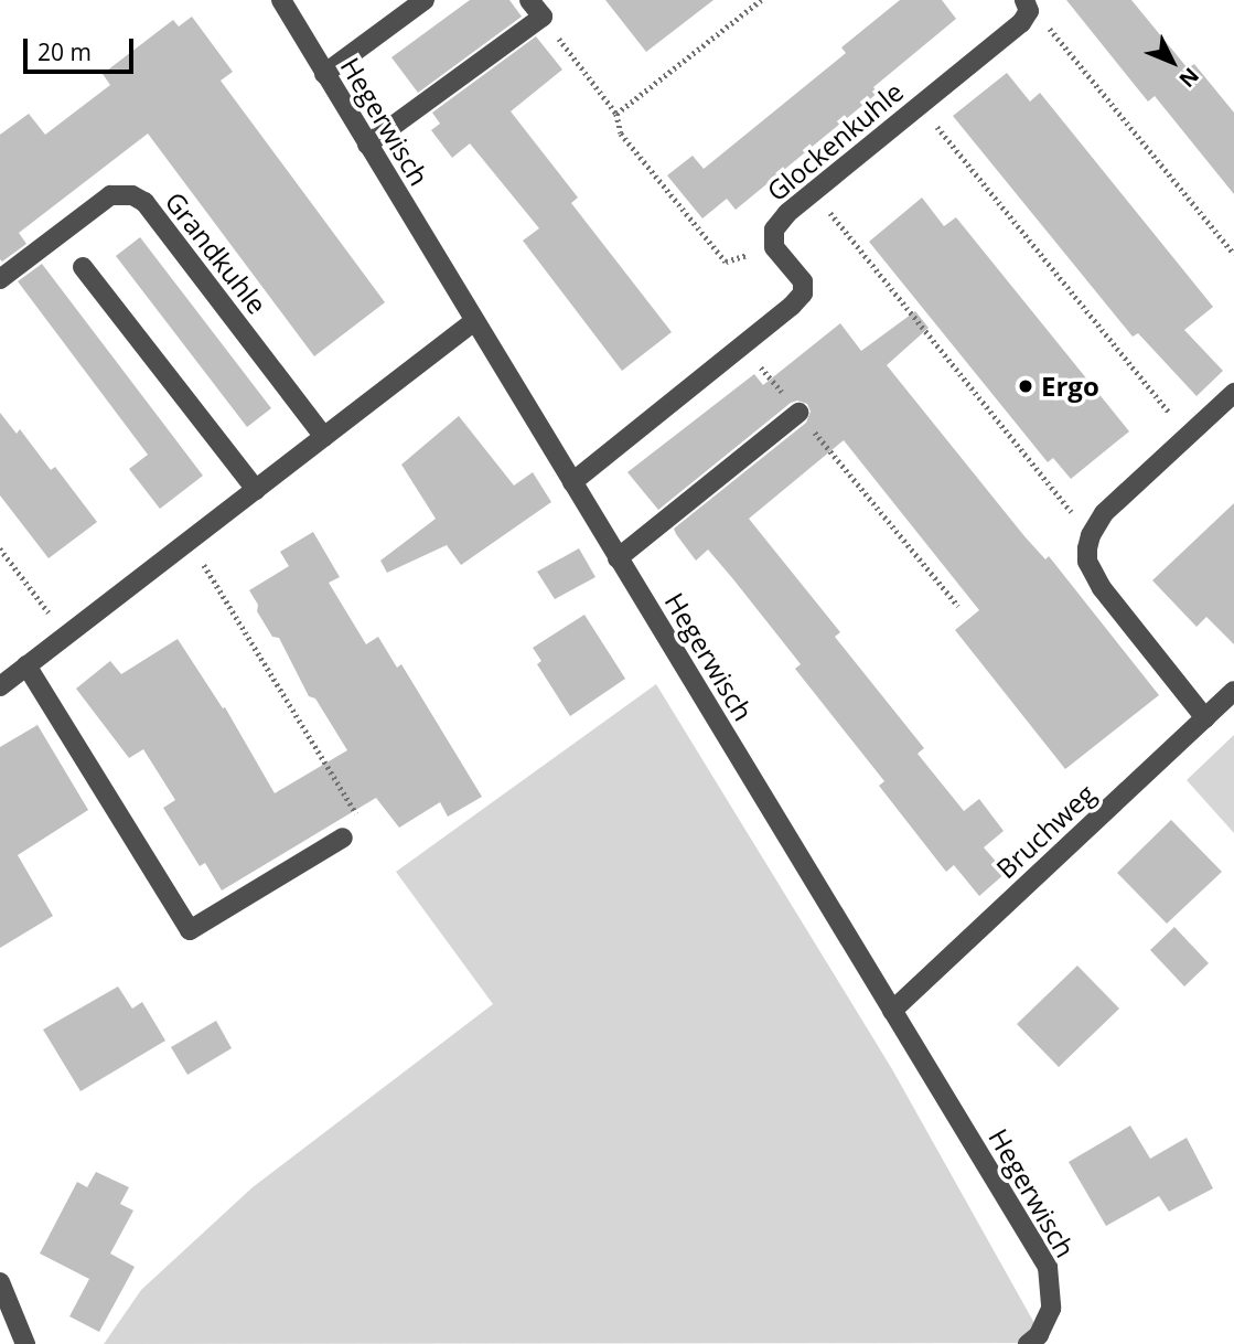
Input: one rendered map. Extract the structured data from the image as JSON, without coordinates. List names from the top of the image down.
{
  "streets": {
    "street": [
      "Hegerwisch",
      "Glockenkuhle",
      "Grandkuhle",
      "Bruchweg"
    ]
  },
  "crossings": [
    ["Hegerwisch", "Bruchweg"]
  ],
  "places": ["Ergo"],
  "scale_bar": "20 m",
  "north": "bottom right"
}
